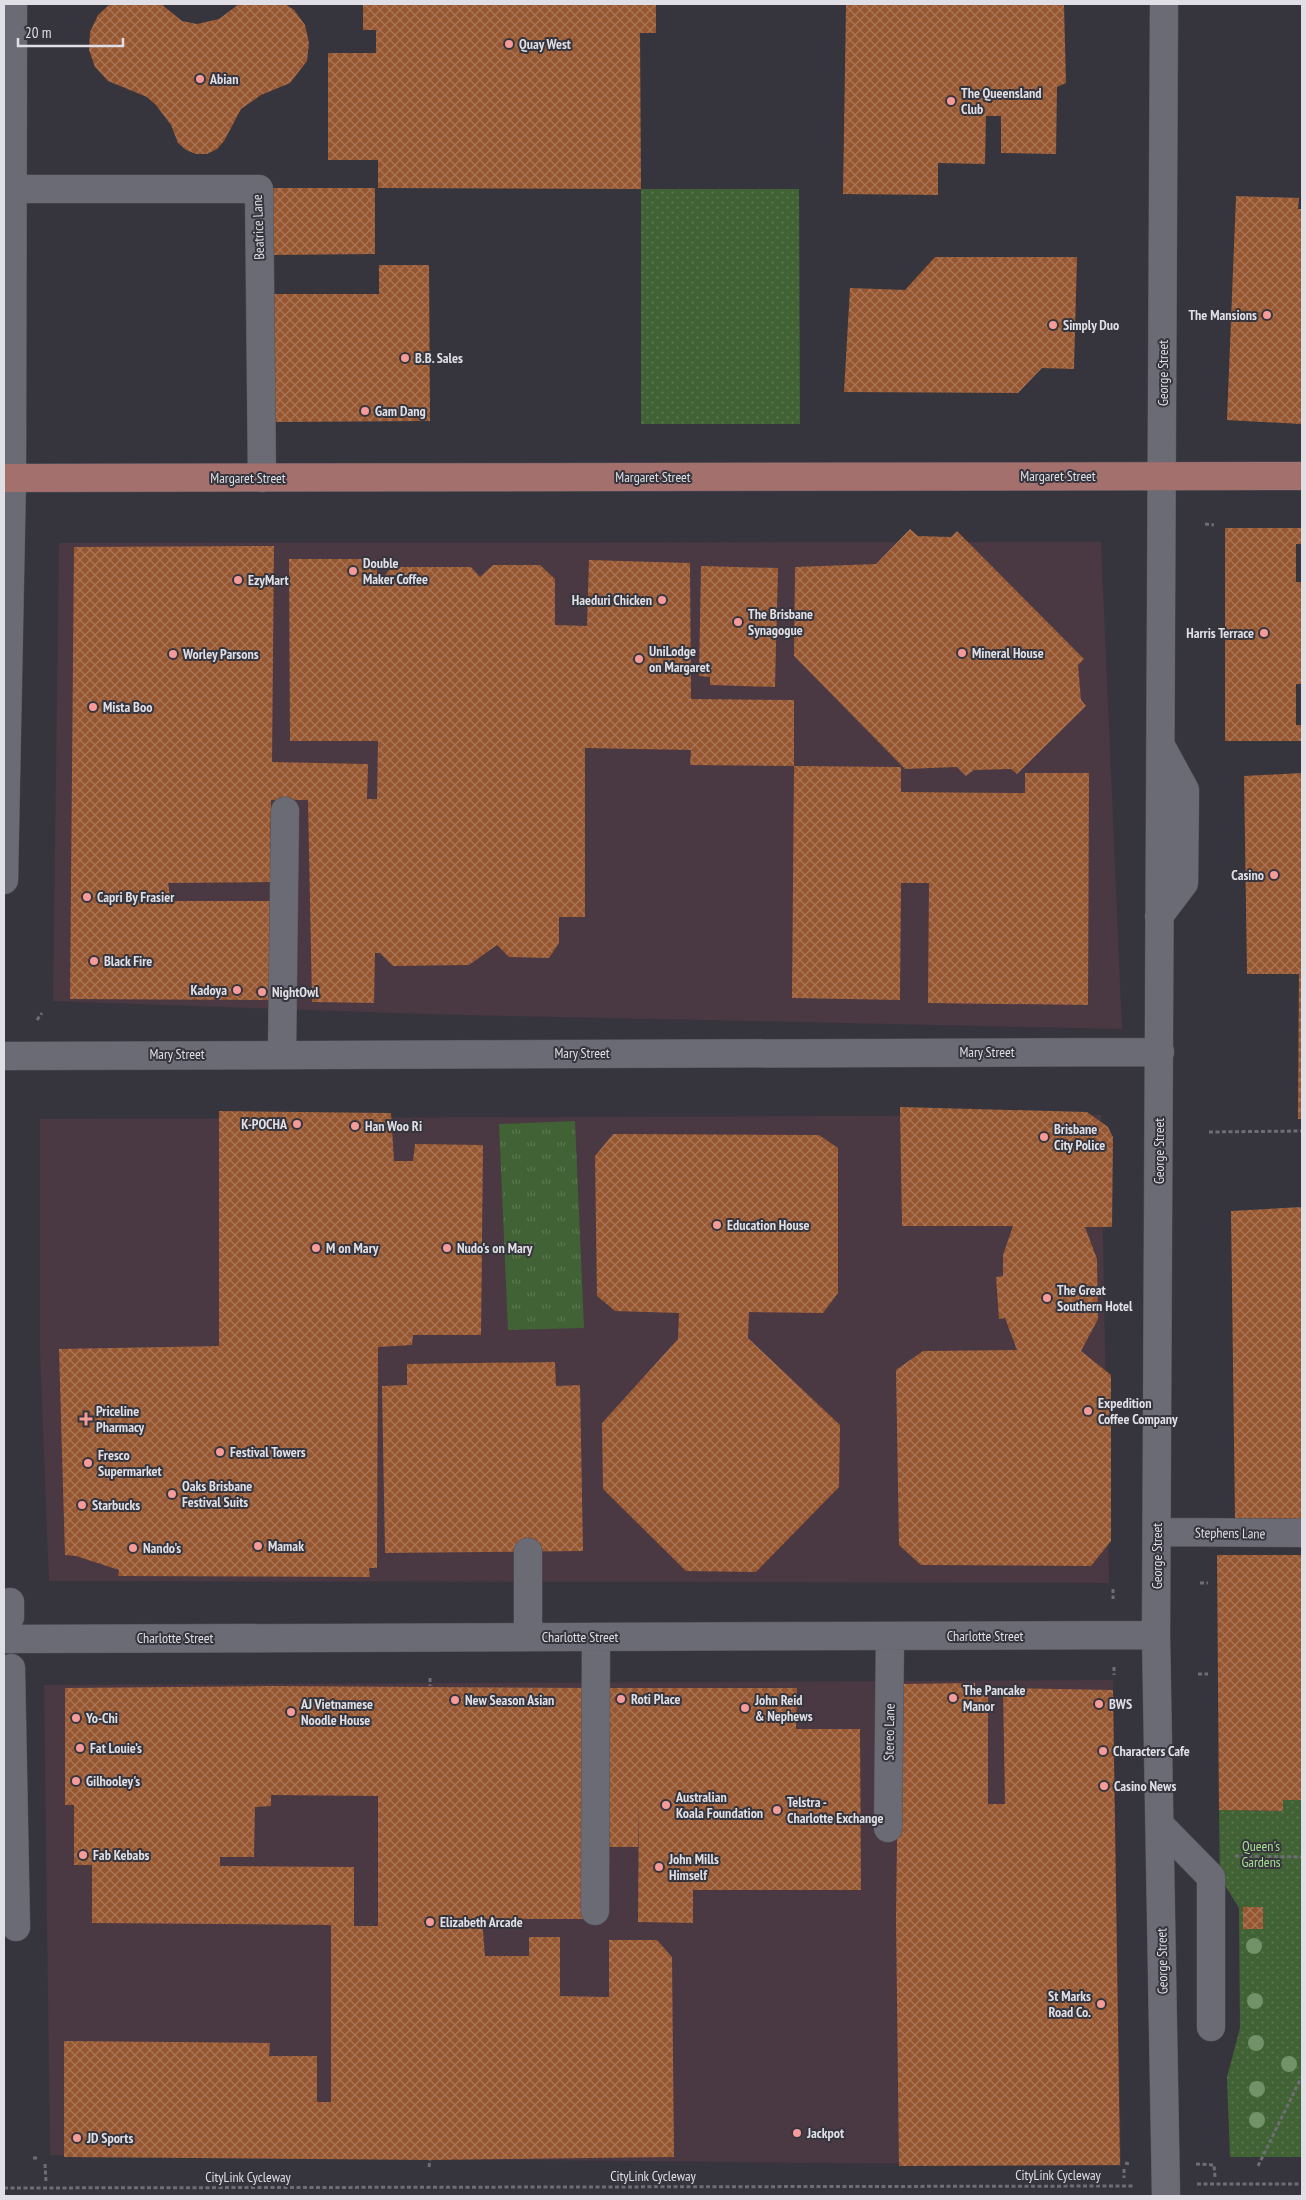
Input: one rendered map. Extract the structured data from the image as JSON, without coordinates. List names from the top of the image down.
{
  "streets": {
    "main road": ["Margaret Street"],
    "street": [
      "Beatrice Lane",
      "George Street",
      "Mary Street",
      "Stephens Lane",
      "Charlotte Street",
      "Stereo Lane"
    ],
    "path": ["CityLink Cycleway"]
  },
  "crossings": [
    ["Beatrice Lane", "Margaret Street"],
    ["George Street", "Margaret Street"],
    ["George Street", "Mary Street"],
    ["George Street", "Stephens Lane"],
    ["George Street", "Charlotte Street"],
    ["George Street", "CityLink Cycleway"],
    ["Charlotte Street", "Stereo Lane"]
  ],
  "parks": ["Queen's Gardens"],
  "places": {
    "other": [
      "Quay West",
      "Abian",
      "The Queensland Club",
      "The Mansions",
      "Simply Duo",
      "B.B. Sales",
      "Gam Dang",
      "Double Maker Coffee",
      "EzyMart",
      "Haeduri Chicken",
      "The Brisbane Synagogue",
      "Harris Terrace",
      "Mineral House",
      "Worley Parsons",
      "UniLodge on Margaret",
      "Mista Boo",
      "Casino",
      "Capri By Frasier",
      "Black Fire",
      "Kadoya",
      "NightOwl",
      "K-POCHA",
      "Han Woo Ri",
      "Brisbane City Police",
      "Education House",
      "M on Mary",
      "Nudo's on Mary",
      "The Great Southern Hotel",
      "Expedition Coffee Company",
      "Festival Towers",
      "Fresco Supermarket",
      "Oaks Brisbane Festival Suits",
      "Starbucks",
      "Mamak",
      "Nando's",
      "The Pancake Manor",
      "Roti Place",
      "New Season Asian",
      "BWS",
      "John Reid & Nephews",
      "AJ Vietnamese Noodle House",
      "Yo-Chi",
      "Fat Louie’s",
      "Characters Cafe",
      "Gilhooley's",
      "Casino News",
      "Australian Koala Foundation",
      "Telstra - Charlotte Exchange",
      "Fab Kebabs",
      "John Mills Himself",
      "Elizabeth Arcade",
      "St Marks Road Co.",
      "Jackpot",
      "JD Sports"
    ],
    "health": ["Priceline Pharmacy"]
  },
  "scale_bar": "20 m"
}
